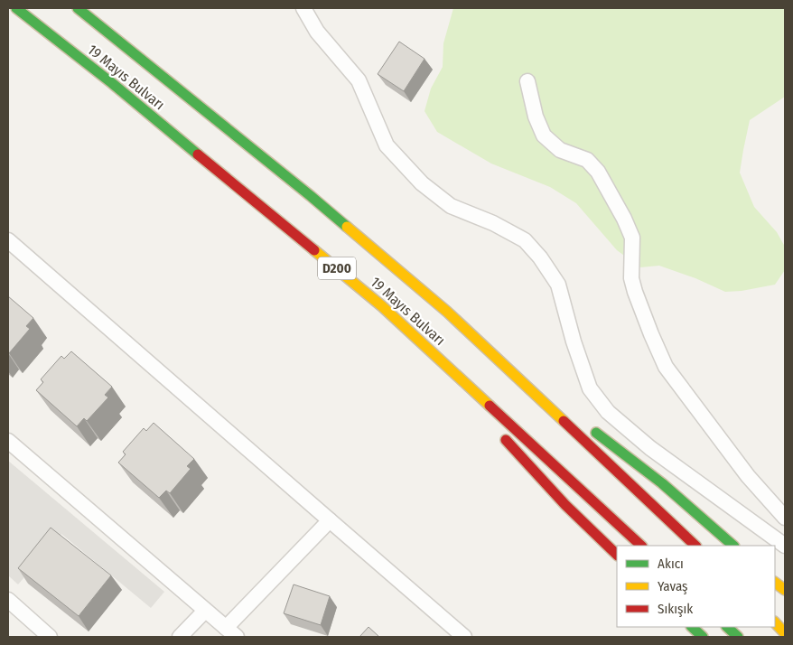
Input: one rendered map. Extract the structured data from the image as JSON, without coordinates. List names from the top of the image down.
{
  "streets": {
    "highway": ["19 Mayıs Bulvarı", "D200"]
  },
  "legend": ["Akıcı", "Yavaş", "Sıkışık"]
}
